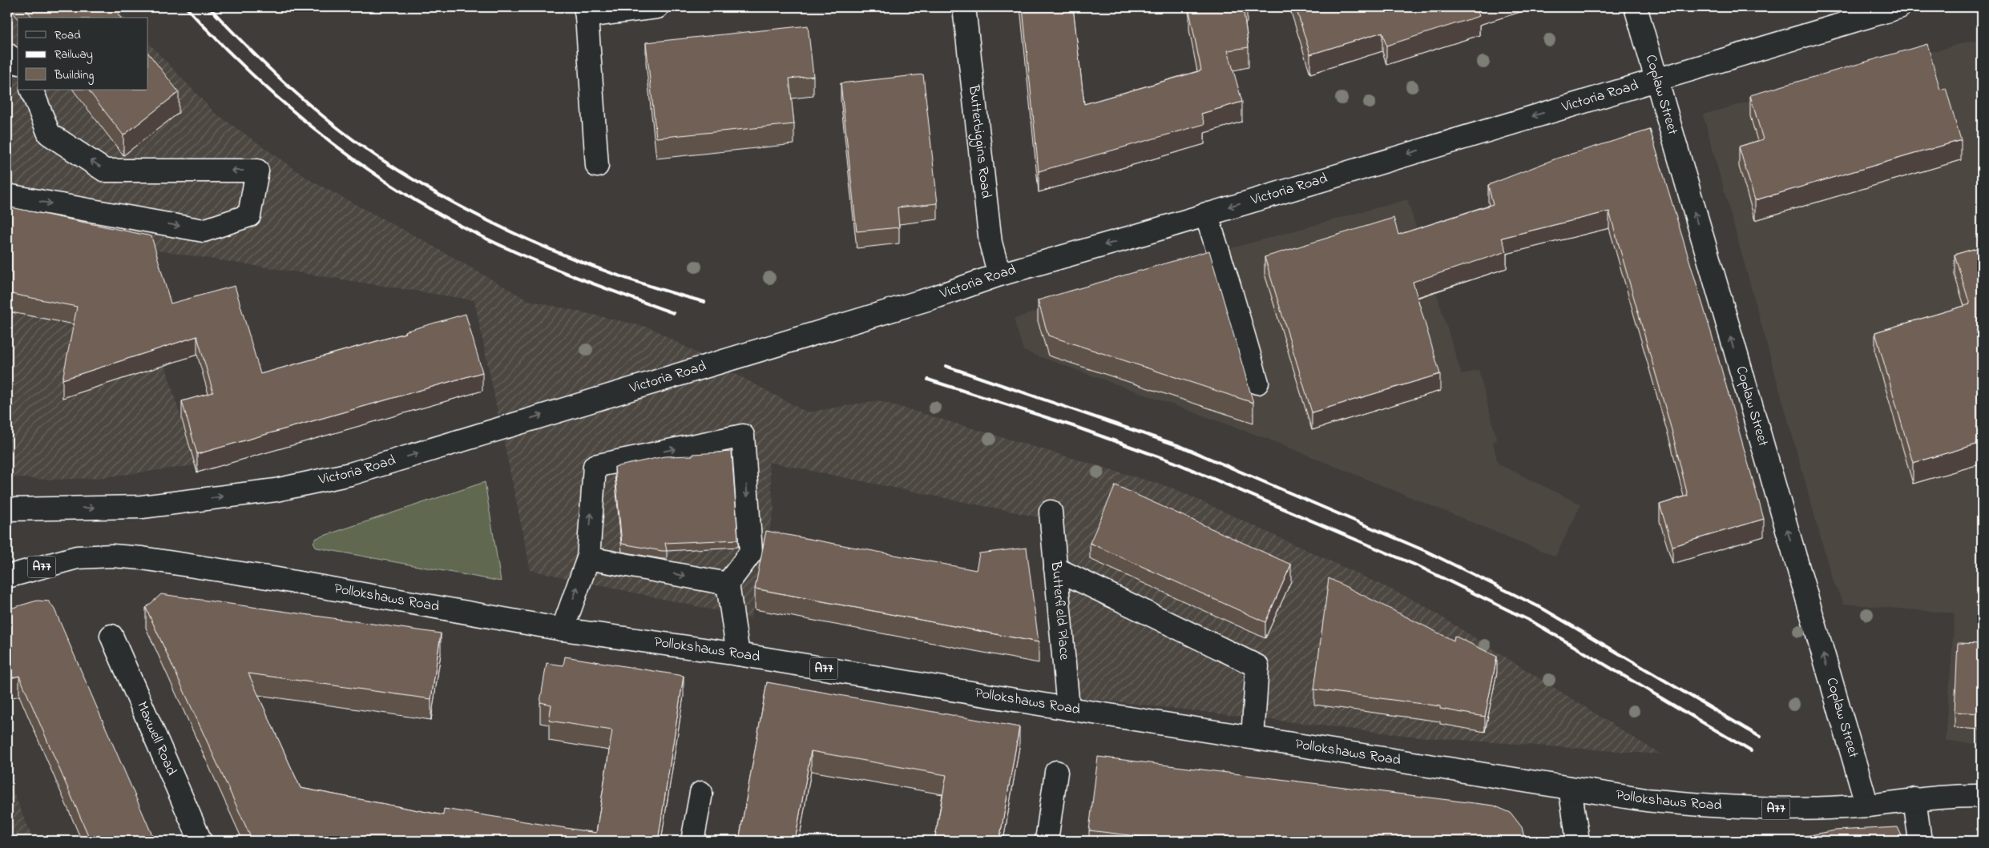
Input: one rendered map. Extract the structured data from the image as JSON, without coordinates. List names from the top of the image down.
{
  "streets": {
    "street": [
      "Coplaw Street",
      "Victoria Road",
      "Butterbiggins Road",
      "A77",
      "Pollokshaws Road",
      "Butterfield Place",
      "Maxwell Road"
    ]
  },
  "crossings": [
    ["Coplaw Street", "Victoria Road"],
    ["Coplaw Street", "Pollokshaws Road"],
    ["Victoria Road", "Butterbiggins Road"],
    ["Pollokshaws Road", "Butterfield Place"]
  ],
  "one_way": ["Coplaw Street"],
  "legend": ["Road", "Railway", "Building"]
}
